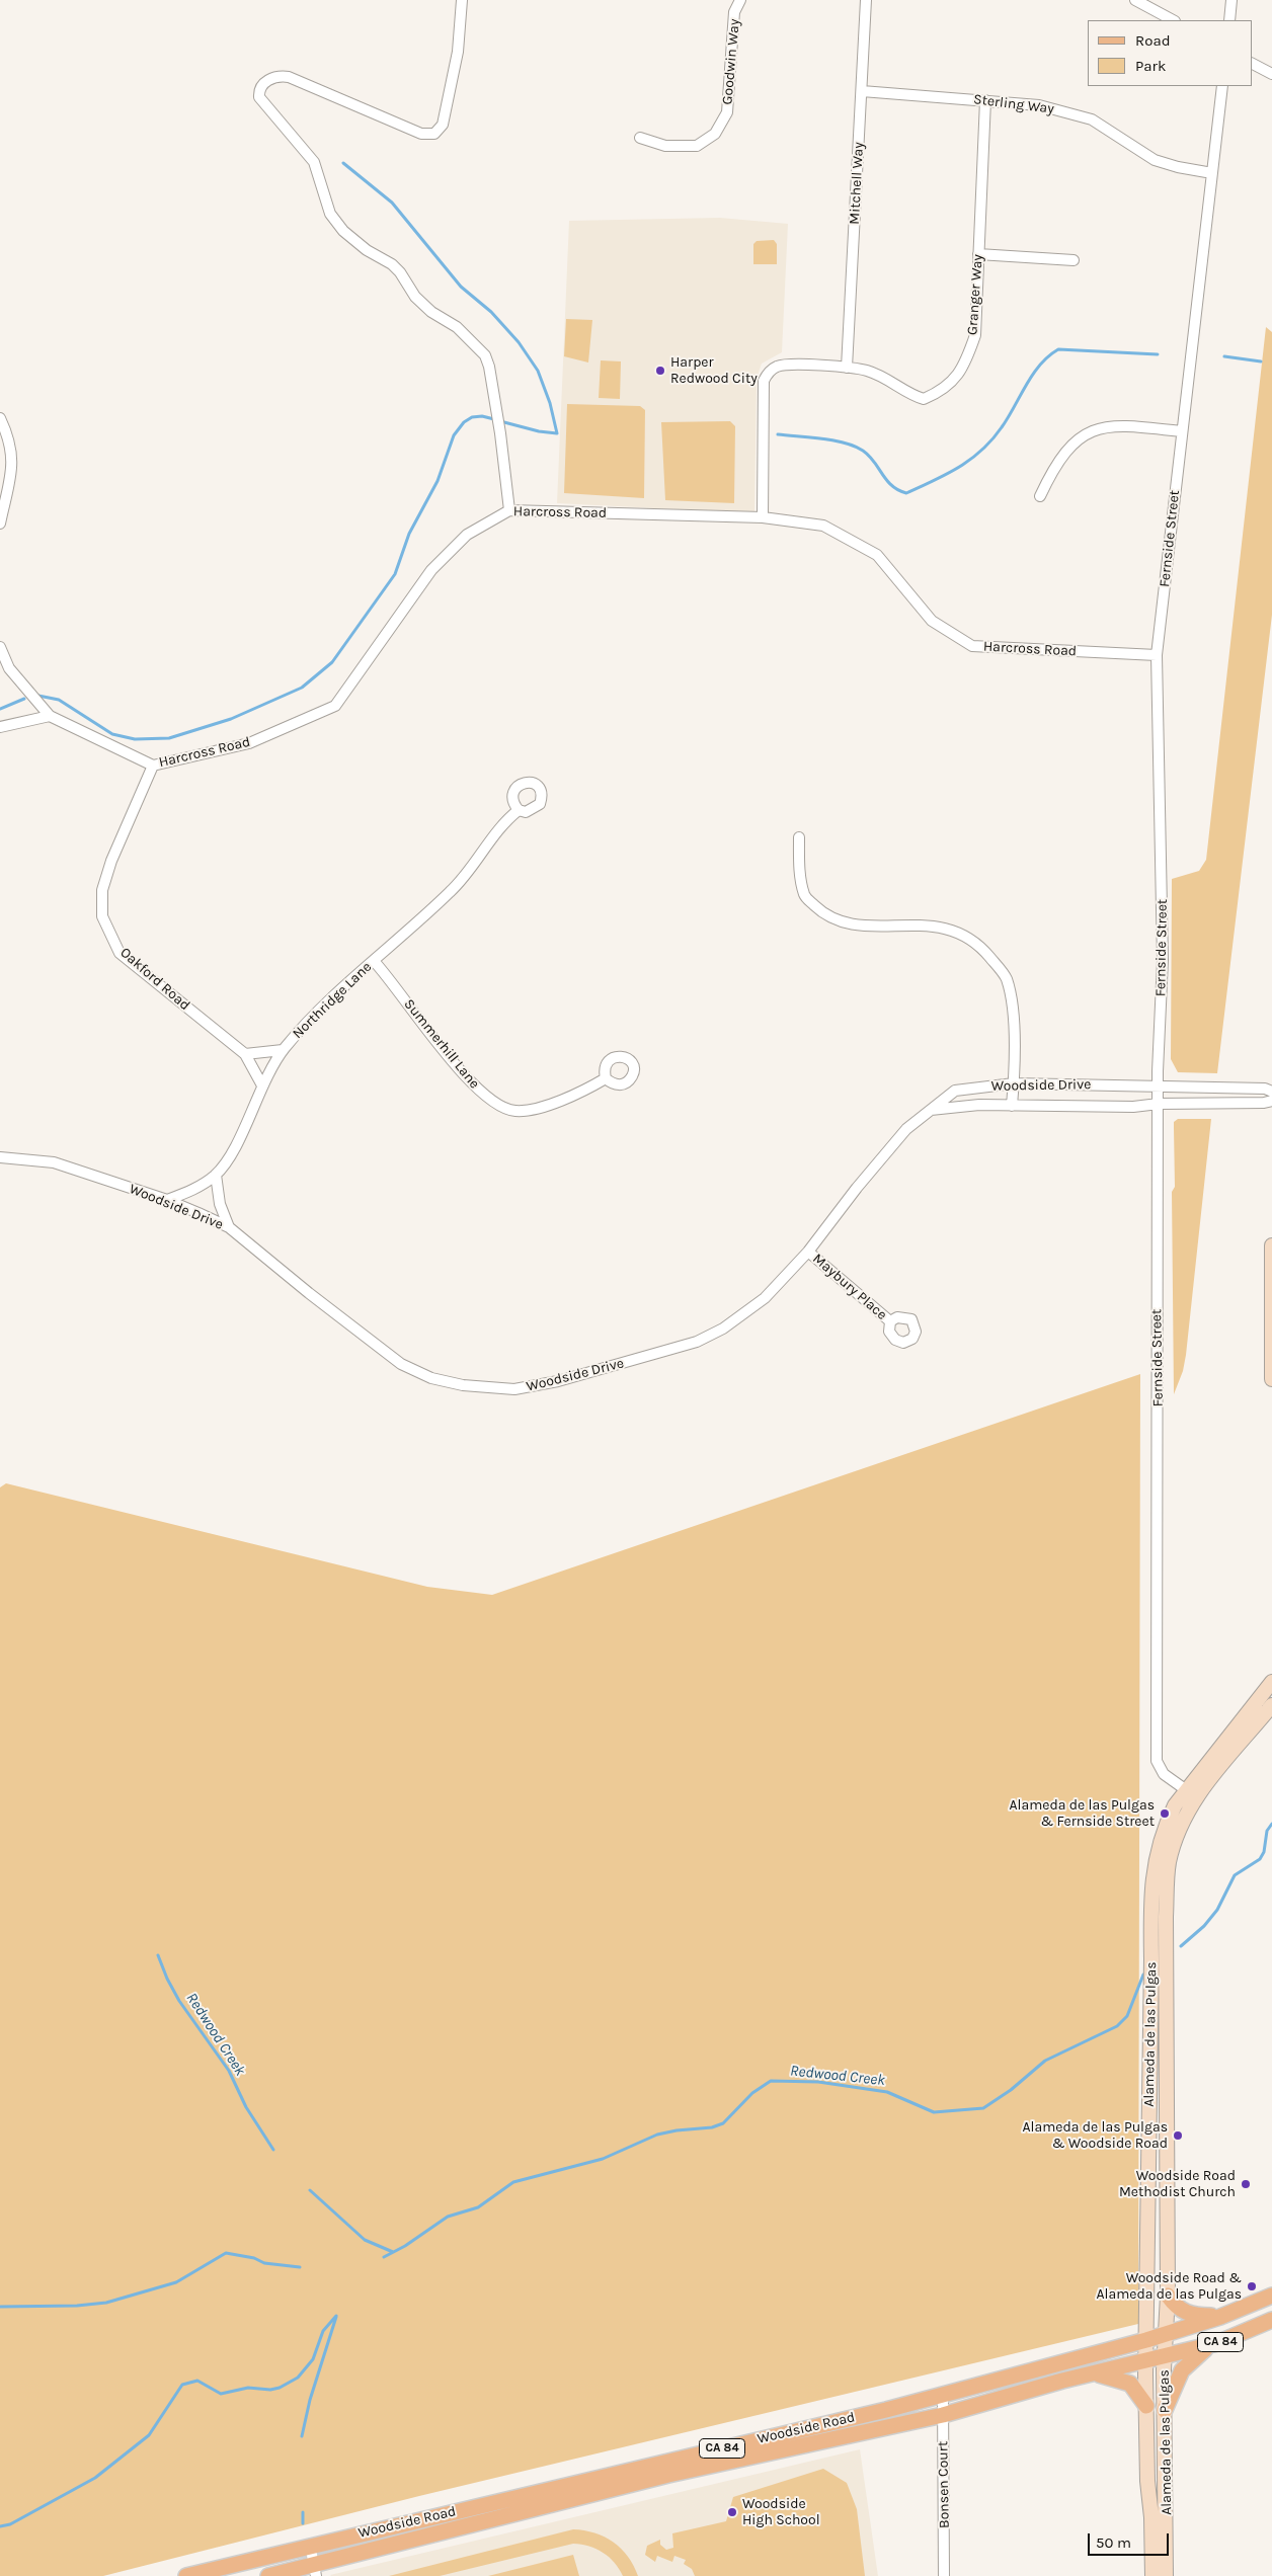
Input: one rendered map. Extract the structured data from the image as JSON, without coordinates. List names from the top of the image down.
{
  "streets": {
    "main road": ["Alameda de las Pulgas", "CA 84", "Woodside Road"],
    "street": [
      "Goodwin Way",
      "Sterling Way",
      "Mitchell Way",
      "Granger Way",
      "Harcross Road",
      "Fernside Street",
      "Oakford Road",
      "Northridge Lane",
      "Summerhill Lane",
      "Woodside Drive",
      "Maybury Place",
      "Bonsen Court"
    ]
  },
  "crossings": [
    ["Sterling Way", "Mitchell Way"],
    ["Sterling Way", "Granger Way"],
    ["Sterling Way", "Fernside Street"],
    ["Mitchell Way", "Granger Way"],
    ["Granger Way", "Harcross Road"],
    ["Harcross Road", "Fernside Street"],
    ["Harcross Road", "Oakford Road"],
    ["Fernside Street", "Woodside Drive"],
    ["Fernside Street", "Alameda de las Pulgas"],
    ["Oakford Road", "Northridge Lane"],
    ["Northridge Lane", "Summerhill Lane"],
    ["Northridge Lane", "Woodside Drive"],
    ["Woodside Drive", "Maybury Place"],
    ["Alameda de las Pulgas", "Woodside Road"],
    ["Woodside Road", "Bonsen Court"]
  ],
  "water": ["Redwood Creek"],
  "places": [
    "Harper Redwood City",
    "Alameda de las Pulgas & Fernside Street",
    "Alameda de las Pulgas & Woodside Road",
    "Woodside Road Methodist Church",
    "Woodside Road & Alameda de las Pulgas",
    "Woodside High School"
  ],
  "legend": ["Road", "Park"],
  "scale_bar": "50 m"
}
